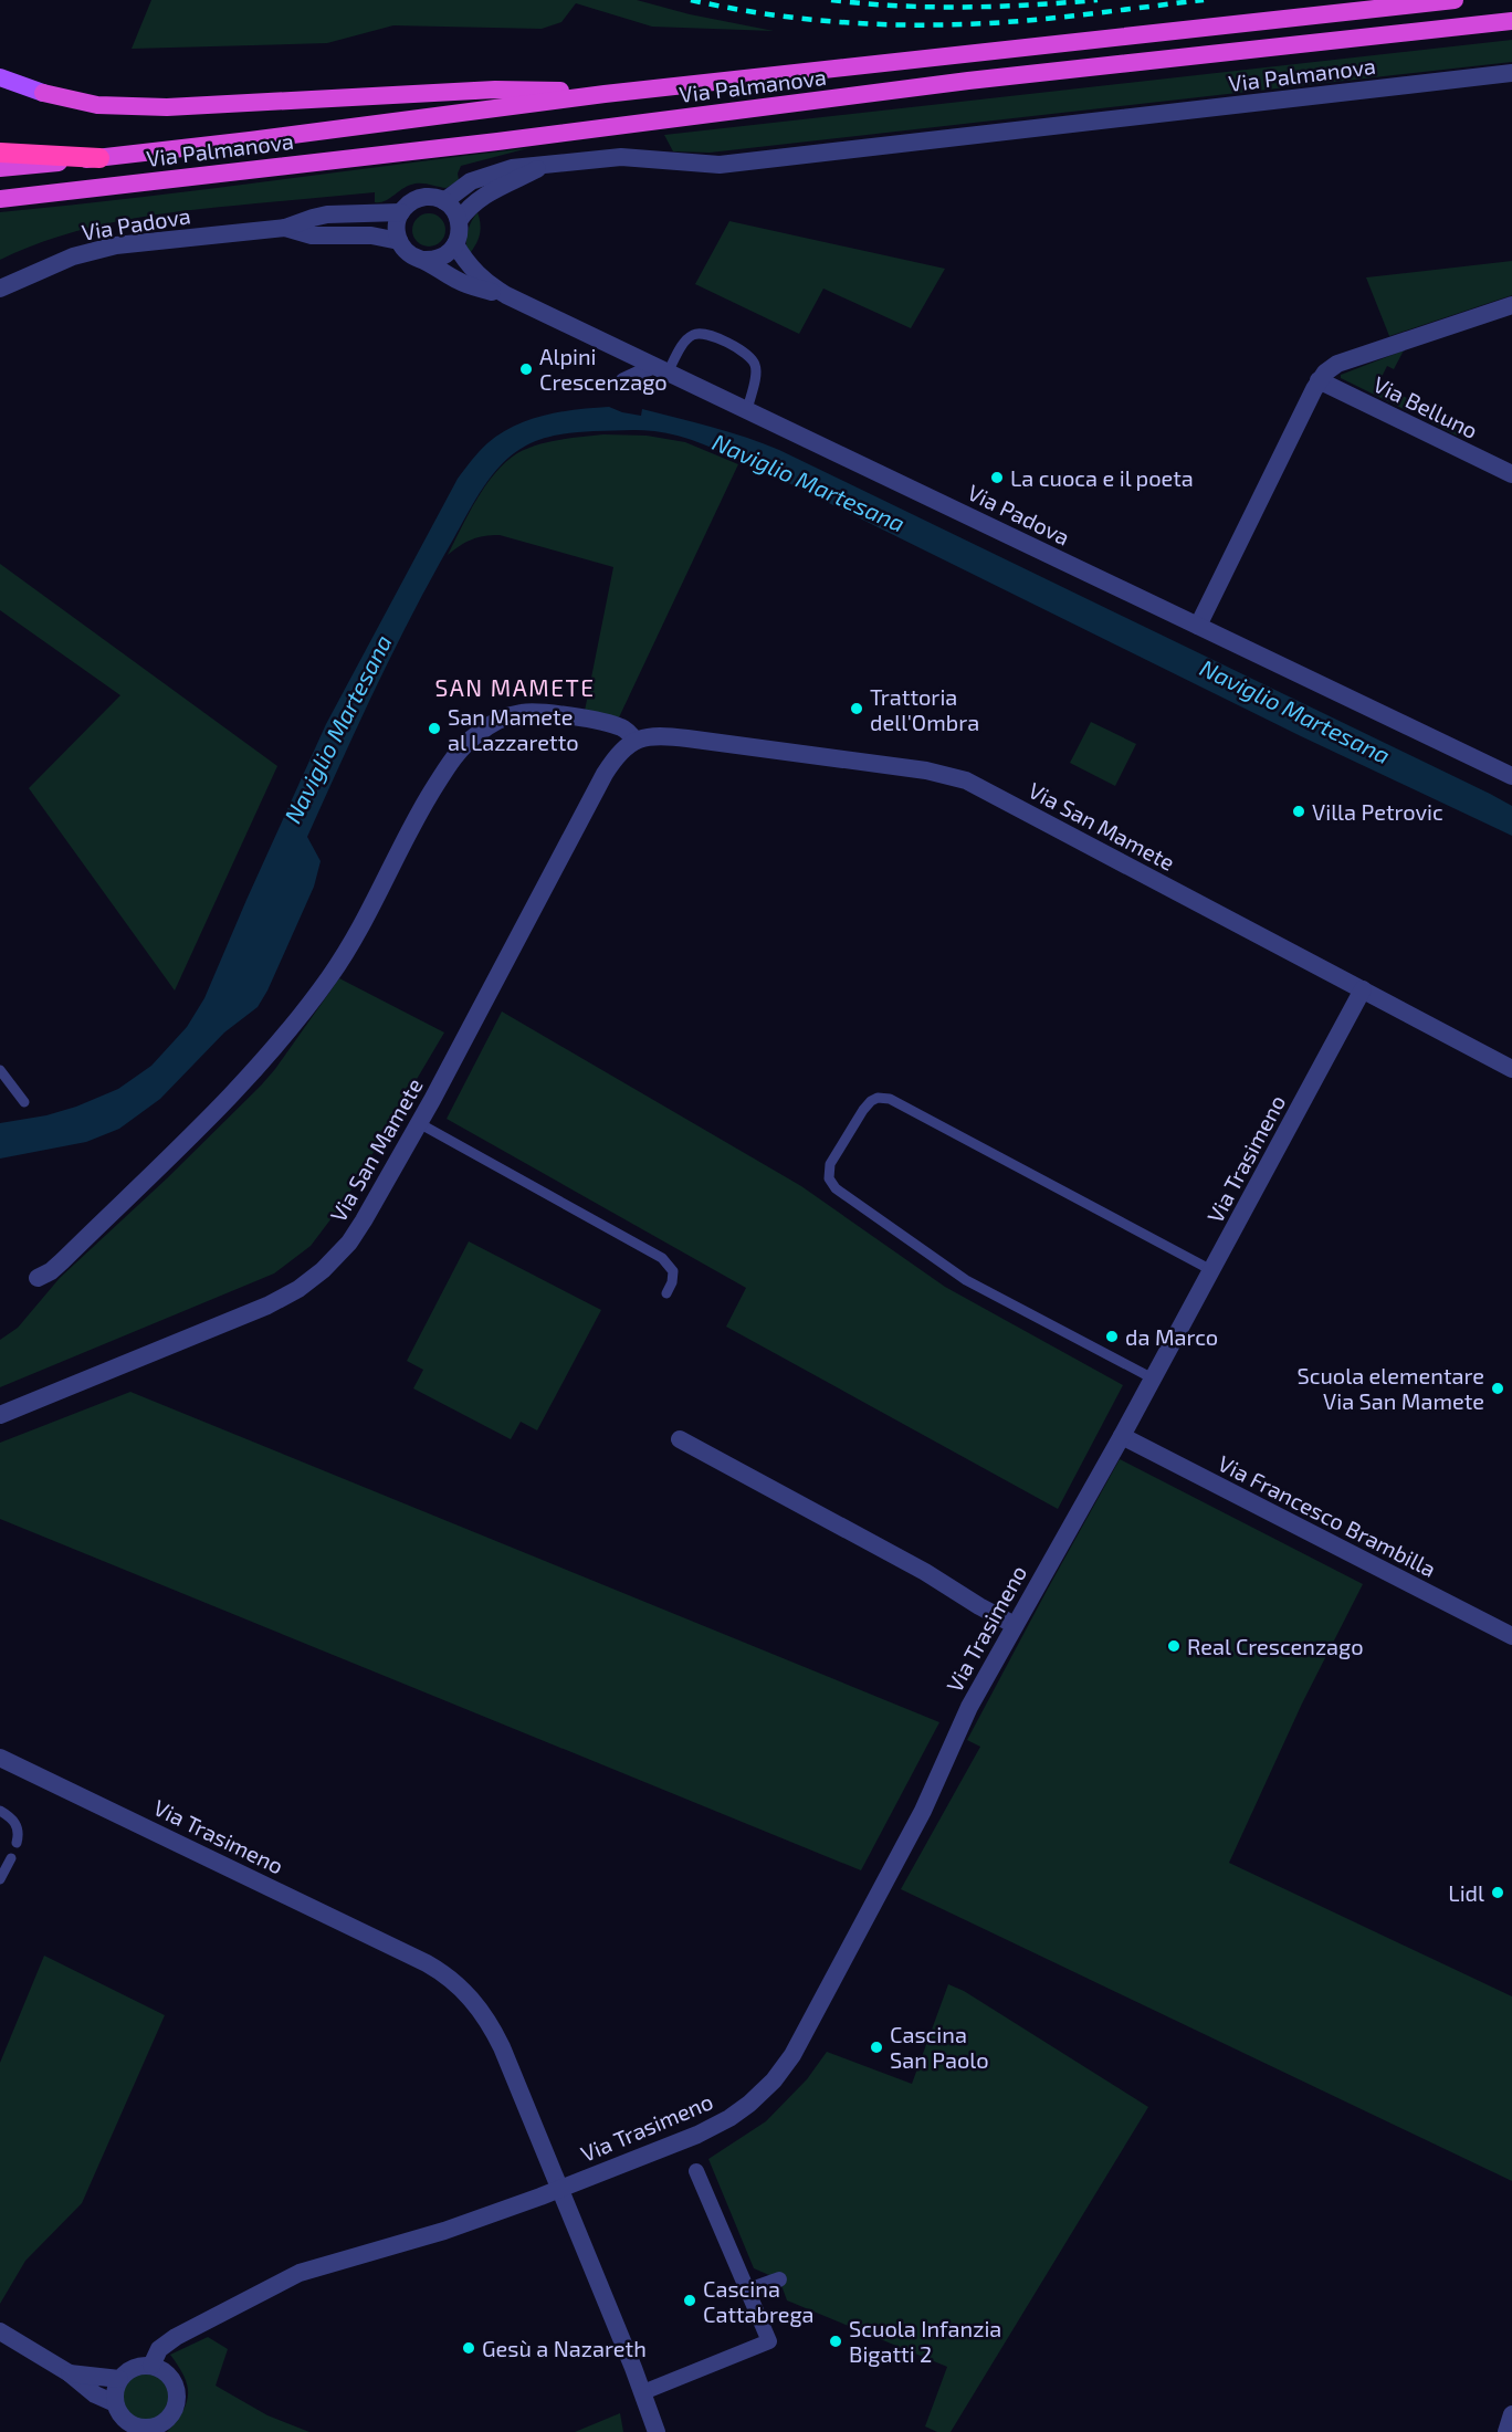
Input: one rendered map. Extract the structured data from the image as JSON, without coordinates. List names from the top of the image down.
{
  "streets": {
    "highway": ["Via Palmanova"],
    "street": [
      "Via Padova",
      "Via Belluno",
      "Via San Mamete",
      "Via Trasimeno",
      "Via Francesco Brambilla"
    ]
  },
  "crossings": [
    ["Via Palmanova", "Via Padova"],
    ["Via San Mamete", "Via Trasimeno"],
    ["Via Trasimeno", "Via Francesco Brambilla"]
  ],
  "districts": ["SAN MAMETE"],
  "water": ["Naviglio Martesana"],
  "places": [
    "Alpini Crescenzago",
    "La cuoca e il poeta",
    "Trattoria dell'Ombra",
    "San Mamete al Lazzaretto",
    "Villa Petrovic",
    "da Marco",
    "Scuola elementare Via San Mamete",
    "Real Crescenzago",
    "Lidl",
    "Cascina San Paolo",
    "Cascina Cattabrega",
    "Scuola Infanzia Bigatti 2",
    "Gesù a Nazareth"
  ]
}
